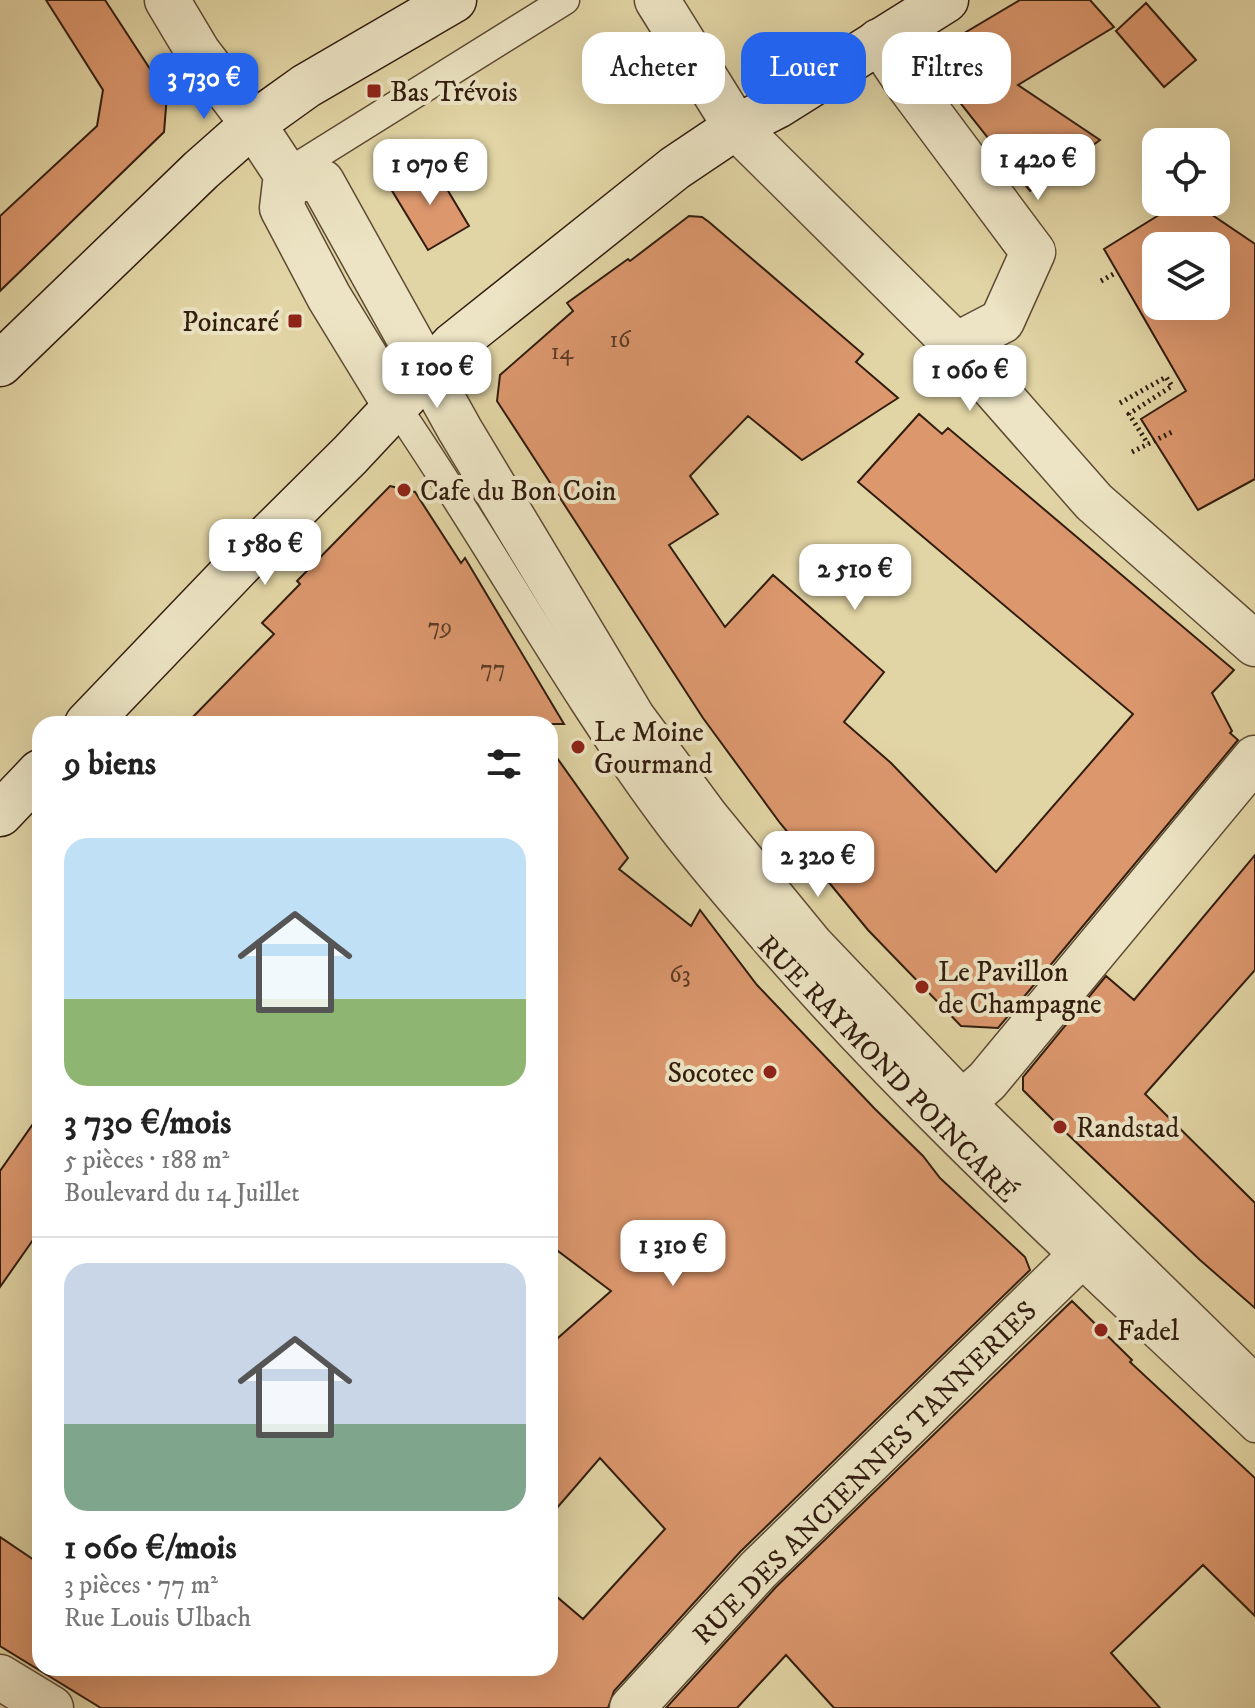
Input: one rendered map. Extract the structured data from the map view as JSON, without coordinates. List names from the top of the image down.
{
  "streets": {
    "street": ["RUE RAYMOND POINCARÉ", "RUE DES ANCIENNES TANNERIES"]
  },
  "crossings": [
    ["RUE RAYMOND POINCARÉ", "RUE DES ANCIENNES TANNERIES"]
  ],
  "places": {
    "transit": ["Bas Trévois", "Poincaré"],
    "other": [
      "Cafe du Bon Coin",
      "Le Moine Gourmand",
      "Le Pavillon de Champagne",
      "Socotec",
      "Randstad",
      "Fadel"
    ]
  },
  "house_numbers": [
    "16",
    "14",
    "79",
    "77",
    "63"
  ],
  "page": {
    "chip": ["Acheter", "Louer", "Filtres"],
    "price": [
      "3 730 €",
      "1 420 €",
      "1 070 €",
      "1 100 €",
      "1 060 €",
      "1 580 €",
      "2 510 €",
      "2 320 €",
      "1 310 €"
    ],
    "heading": "9 biens",
    "list": [
      {
        "name": "3 730 €/mois",
        "note": "5 pièces · 188 m² · Boulevard du 14 Juillet"
      },
      {
        "name": "1 060 €/mois",
        "note": "3 pièces · 77 m² · Rue Louis Ulbach"
      }
    ]
  }
}
